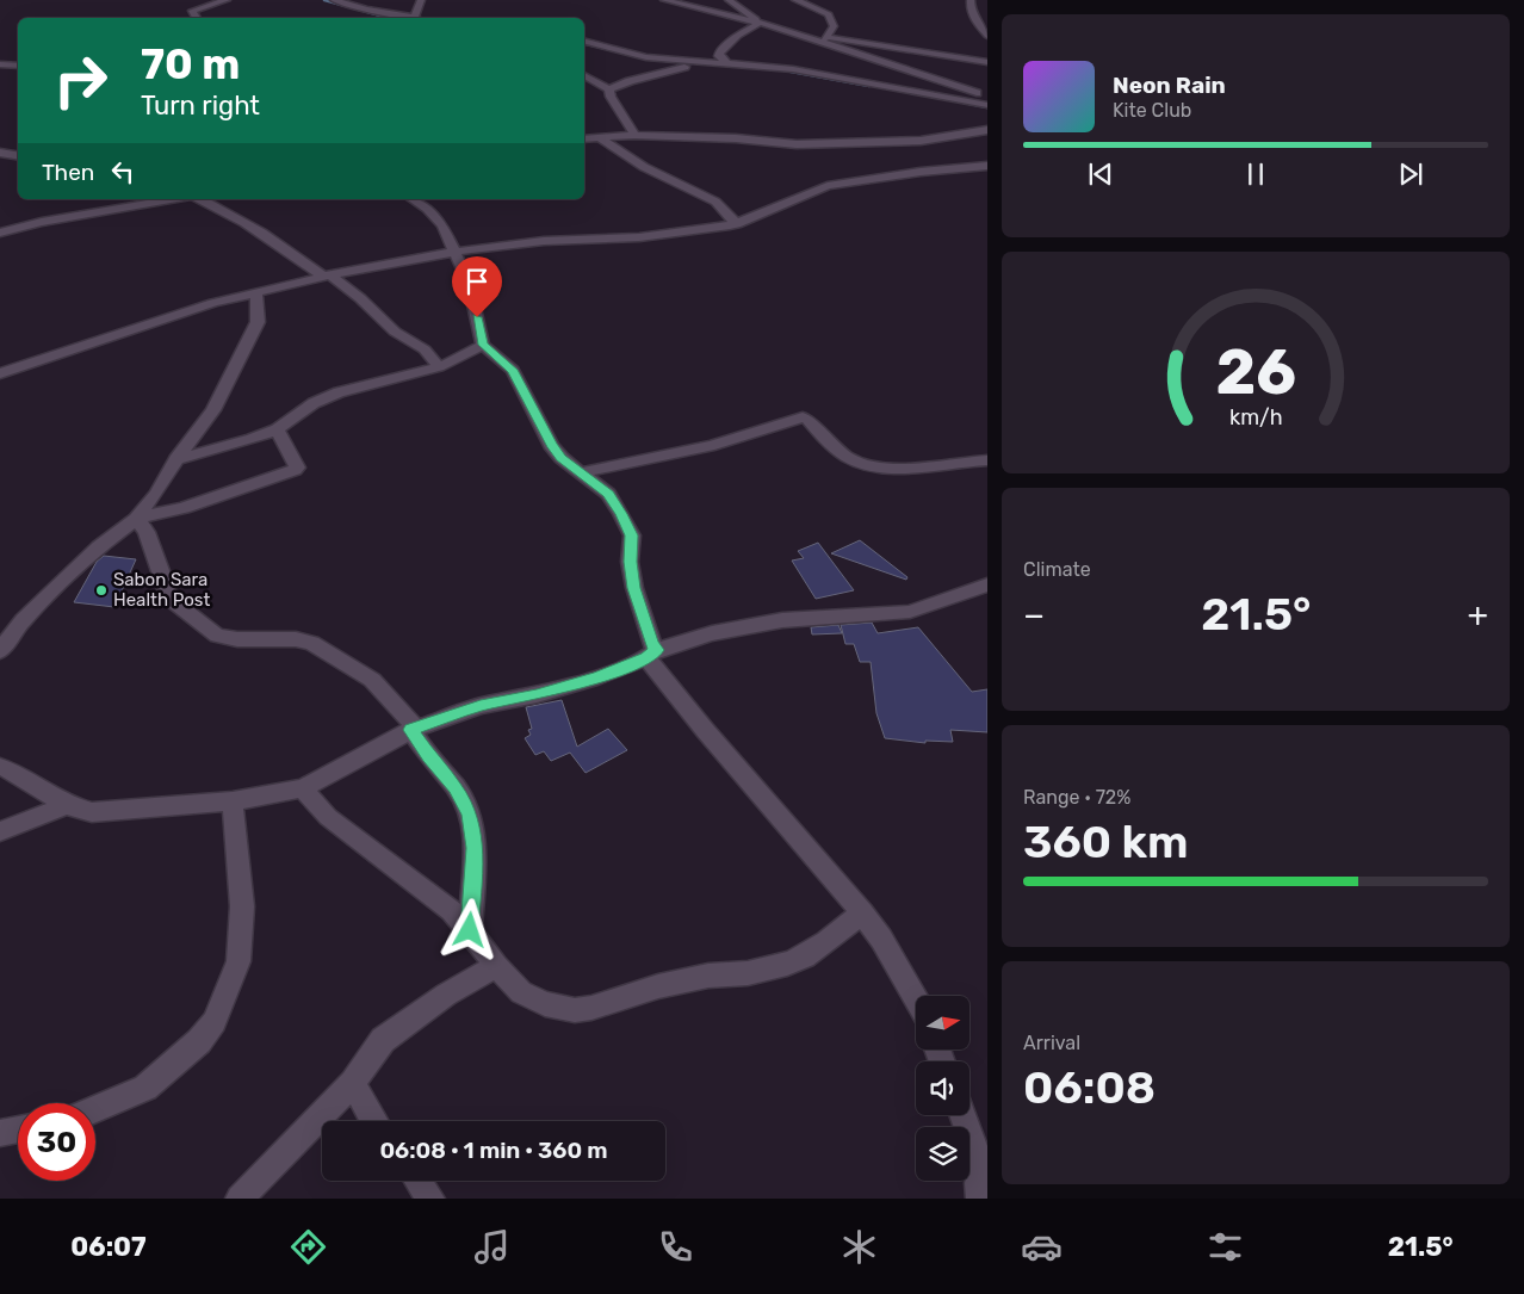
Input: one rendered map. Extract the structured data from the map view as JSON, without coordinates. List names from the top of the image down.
{
  "places": ["Sabon Sara Health Post"],
  "north": "right",
  "page": {
    "turn": ["70 m", "Turn right"],
    "song": ["Neon Rain", "Kite Club"],
    "then": "Then",
    "tile": [
      "Climate",
      ["Range · 72%", "360 km"],
      ["Arrival", "06:08"]
    ],
    "heat": ["−", "21.5°", "+"],
    "limit": "30",
    "trip": "06:08 · 1 min · 360 m",
    "tabs": ["06:07", "21.5°"],
    "gauge": ["26", "km/h"]
  }
}
